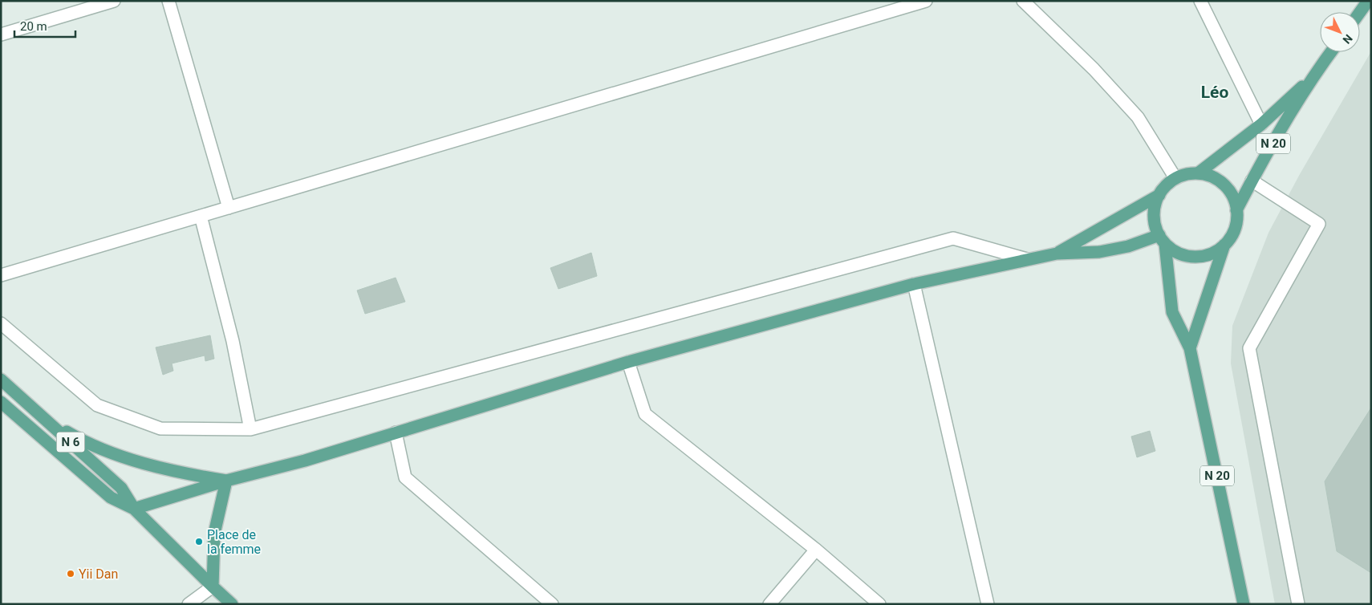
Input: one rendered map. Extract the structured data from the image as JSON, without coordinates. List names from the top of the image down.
{
  "streets": {
    "main road": ["N 20", "N 6"]
  },
  "districts": ["Léo"],
  "places": ["Place de la femme", "Yii Dan"],
  "scale_bar": "20 m",
  "north": "bottom right"
}
